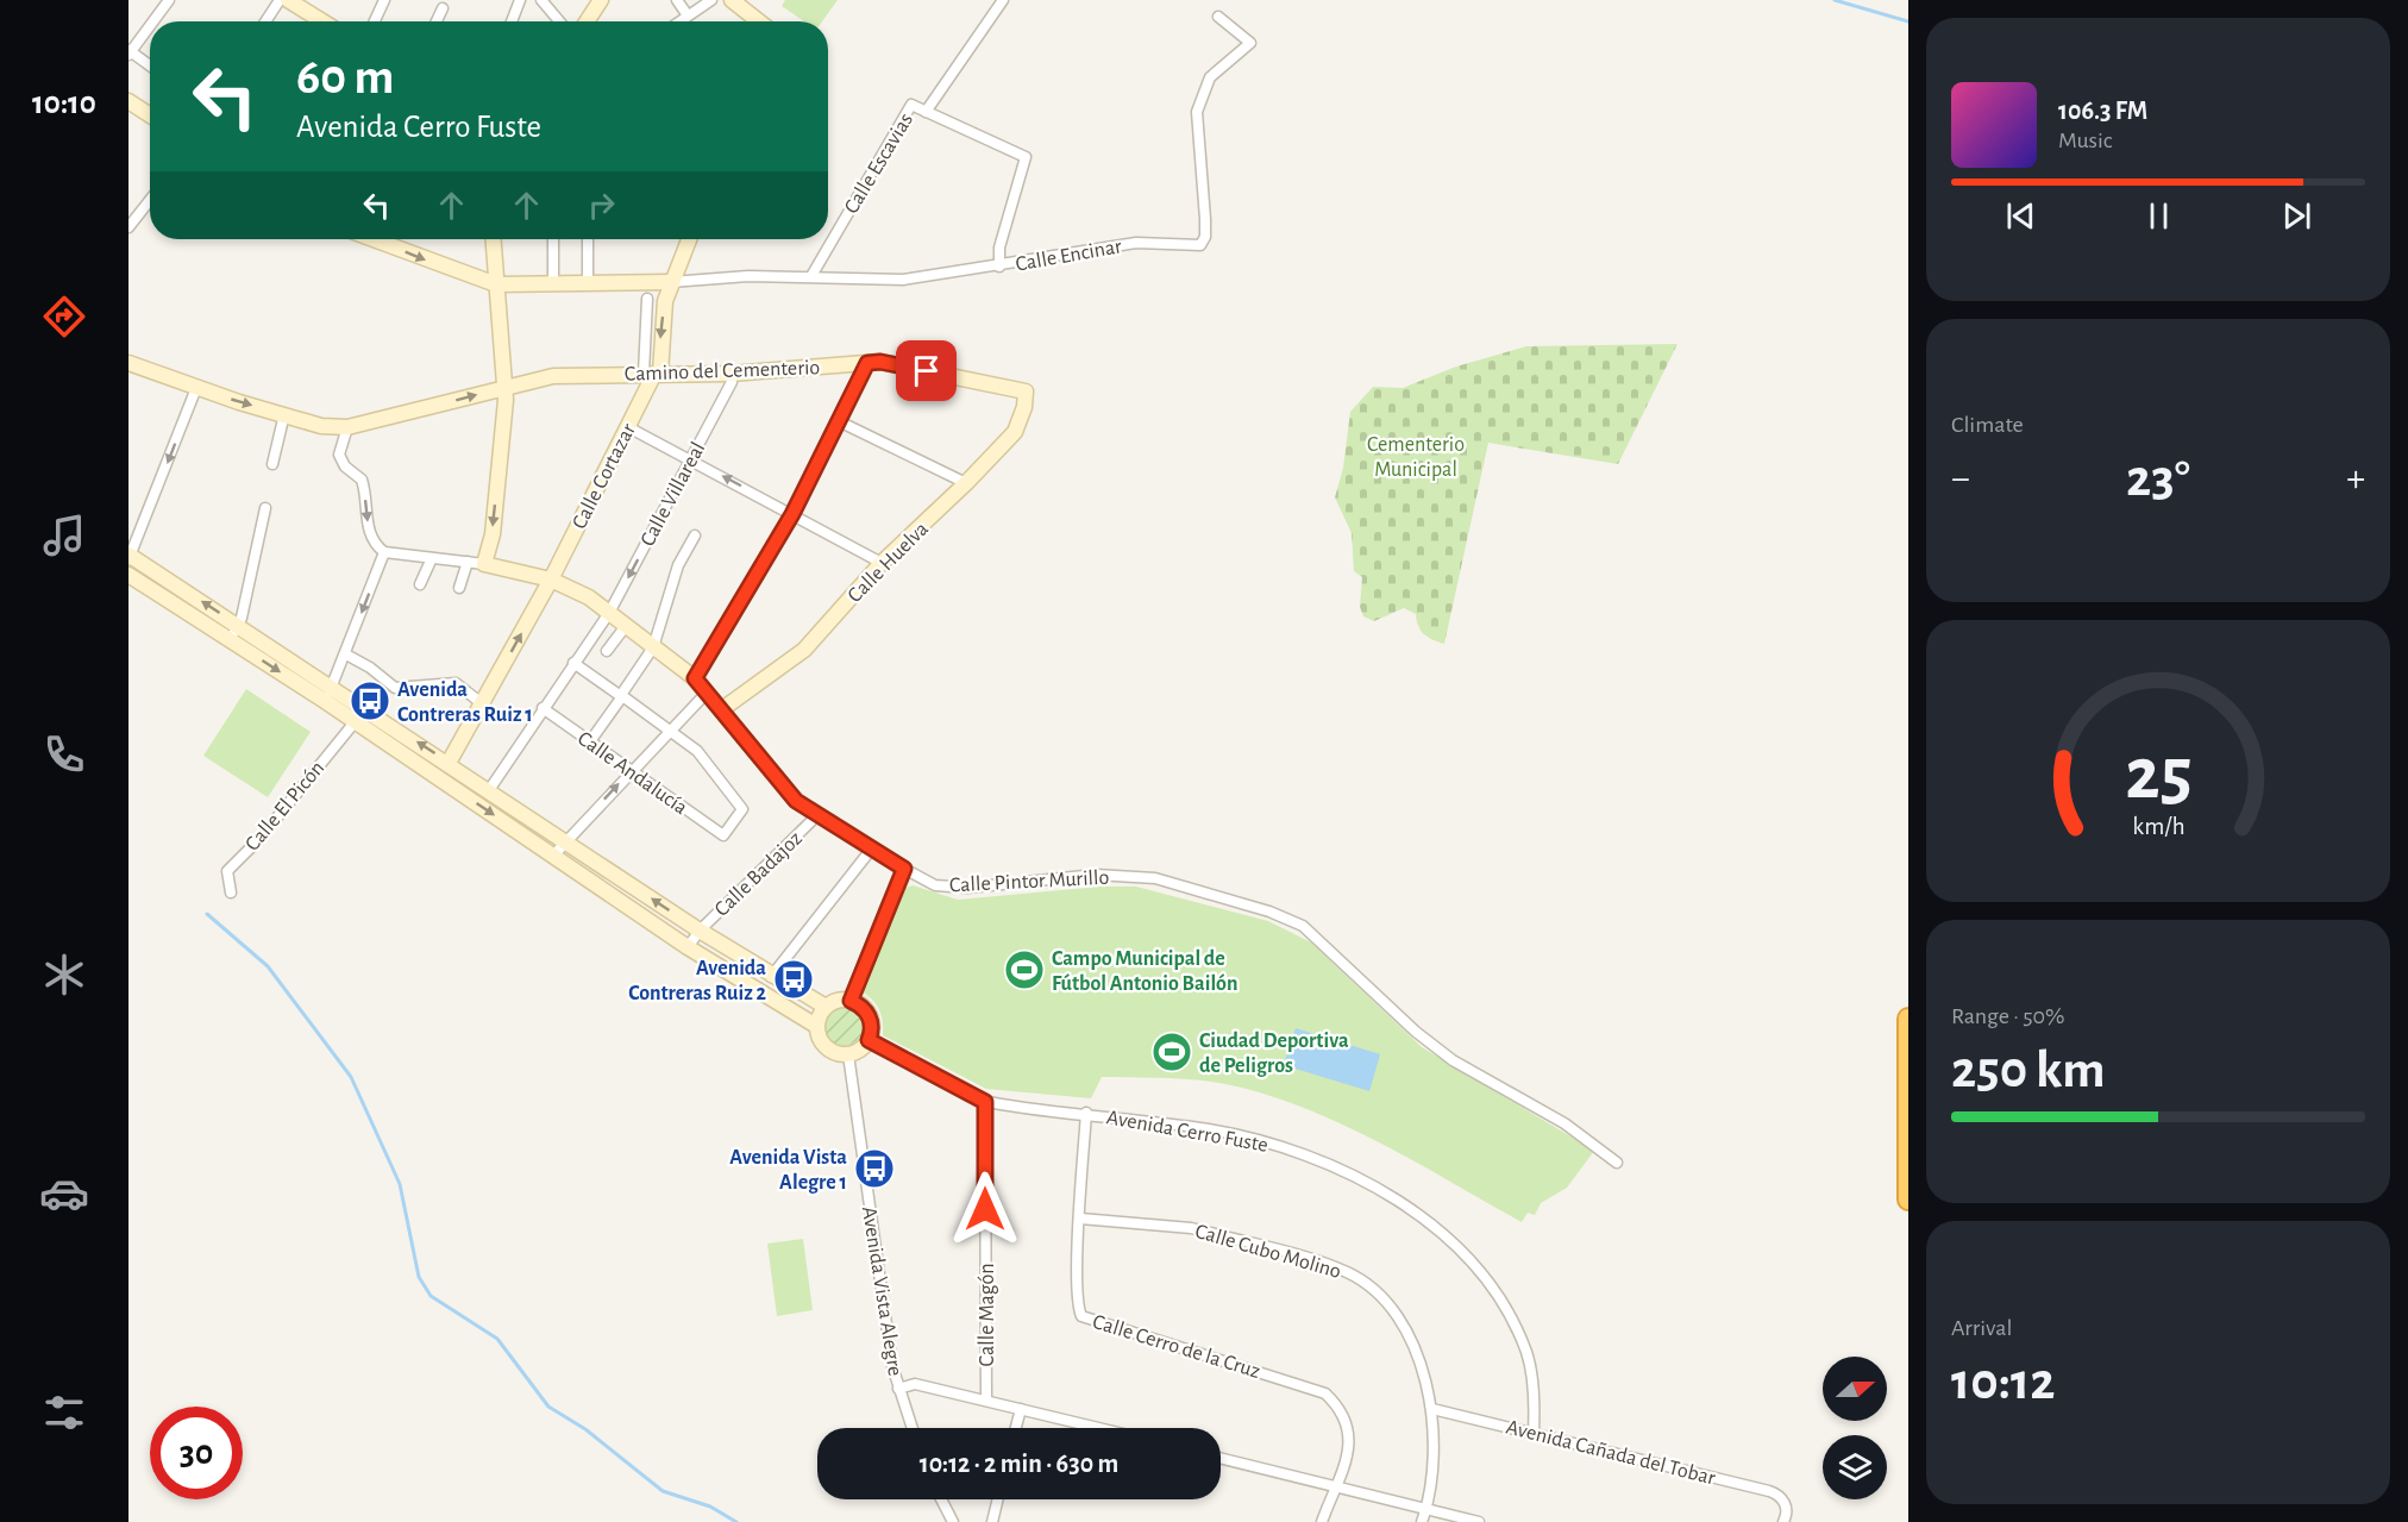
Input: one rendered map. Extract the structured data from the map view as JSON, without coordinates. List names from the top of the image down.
{
  "streets": {
    "street": [
      "Calle Escavias",
      "Calle Encinar",
      "Camino del Cementerio",
      "Calle Cortazar",
      "Calle Villareal",
      "Calle Huelva",
      "Calle Andalucía",
      "Calle El Picón",
      "Calle Badajoz",
      "Calle Pintor Murillo",
      "Avenida Cerro Fuste",
      "Calle Cubo Molino",
      "Avenida Vista Alegre",
      "Calle Magón",
      "Calle Cerro de la Cruz",
      "Avenida Cañada del Tobar"
    ]
  },
  "crossings": [
    ["Calle Escavias", "Calle Encinar"],
    ["Camino del Cementerio", "Calle Cortazar"],
    ["Camino del Cementerio", "Calle Villareal"],
    ["Camino del Cementerio", "Calle Huelva"],
    ["Calle Cortazar", "Calle Pintor Murillo"],
    ["Calle Villareal", "Calle Andalucía"],
    ["Calle Villareal", "Calle Pintor Murillo"],
    ["Calle Huelva", "Calle Pintor Murillo"],
    ["Calle Badajoz", "Calle Pintor Murillo"],
    ["Avenida Cerro Fuste", "Avenida Vista Alegre"],
    ["Avenida Cerro Fuste", "Calle Magón"],
    ["Avenida Cerro Fuste", "Calle Cerro de la Cruz"],
    ["Avenida Cerro Fuste", "Avenida Cañada del Tobar"],
    ["Calle Cubo Molino", "Calle Cerro de la Cruz"],
    ["Calle Cubo Molino", "Avenida Cañada del Tobar"]
  ],
  "parks": ["Cementerio Municipal"],
  "places": {
    "bus stop": ["Avenida Contreras Ruiz 1", "Avenida Contreras Ruiz 2", "Avenida Vista Alegre 1"],
    "sports": ["Campo Municipal de Fútbol Antonio Bailón", "Ciudad Deportiva de Peligros"]
  },
  "north": "right",
  "page": {
    "tabs": "10:10",
    "turn": ["60 m", "Avenida Cerro Fuste"],
    "song": ["106.3 FM", "Music"],
    "tile": [
      "Climate",
      ["Range · 50%", "250 km"],
      ["Arrival", "10:12"]
    ],
    "heat": ["−", "23°", "+"],
    "limit": "30",
    "trip": "10:12 · 2 min · 630 m",
    "gauge": ["25", "km/h"]
  }
}
